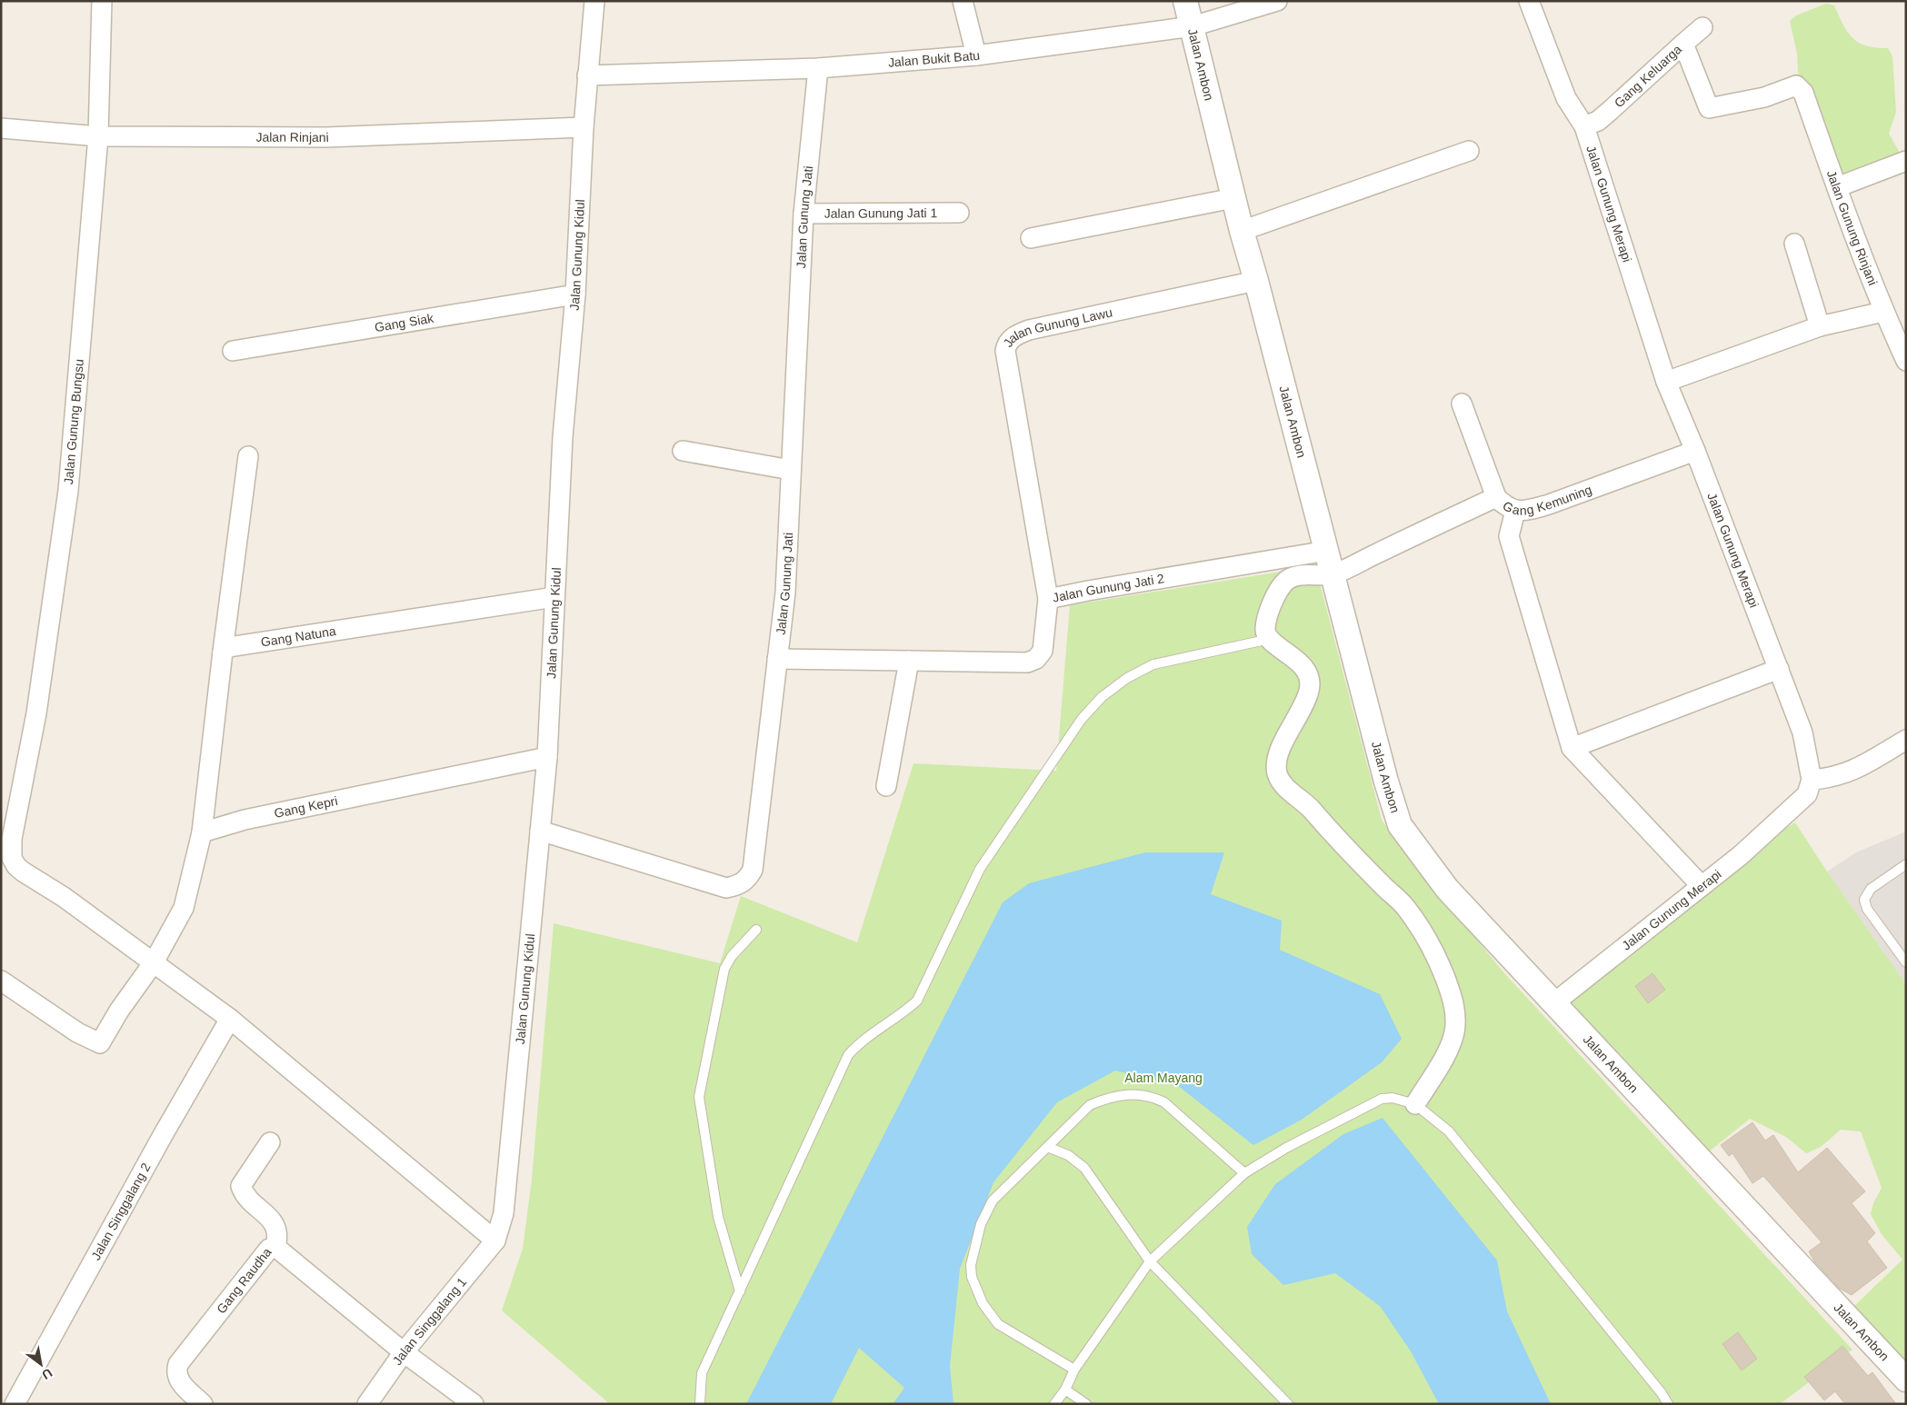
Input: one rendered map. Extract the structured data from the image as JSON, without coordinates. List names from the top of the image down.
{
  "streets": {
    "street": [
      "Jalan Bukit Batu",
      "Jalan Ambon",
      "Gang Keluarga",
      "Jalan Rinjani",
      "Jalan Gunung Merapi",
      "Jalan Gunung Jati 1",
      "Jalan Gunung Jati",
      "Jalan Gunung Rinjani",
      "Jalan Gunung Kidul",
      "Gang Siak",
      "Jalan Gunung Lawu",
      "Jalan Gunung Bungsu",
      "Gang Kemuning",
      "Jalan Gunung Jati 2",
      "Gang Natuna",
      "Gang Kepri",
      "Jalan Singgalang 2",
      "Gang Raudha",
      "Jalan Singgalang 1"
    ]
  },
  "crossings": [
    ["Jalan Bukit Batu", "Jalan Ambon"],
    ["Jalan Bukit Batu", "Jalan Gunung Jati"],
    ["Jalan Bukit Batu", "Jalan Gunung Kidul"],
    ["Jalan Ambon", "Jalan Gunung Merapi"],
    ["Jalan Ambon", "Jalan Gunung Lawu"],
    ["Jalan Ambon", "Gang Kemuning"],
    ["Jalan Ambon", "Jalan Gunung Jati 2"],
    ["Gang Keluarga", "Jalan Gunung Merapi"],
    ["Gang Keluarga", "Jalan Gunung Rinjani"],
    ["Jalan Rinjani", "Jalan Gunung Kidul"],
    ["Jalan Rinjani", "Jalan Gunung Bungsu"],
    ["Jalan Gunung Merapi", "Gang Kemuning"],
    ["Jalan Gunung Jati 1", "Jalan Gunung Jati"],
    ["Jalan Gunung Jati", "Jalan Gunung Kidul"],
    ["Jalan Gunung Jati", "Jalan Gunung Jati 2"],
    ["Jalan Gunung Kidul", "Gang Siak"],
    ["Jalan Gunung Kidul", "Jalan Gunung Bungsu"],
    ["Jalan Gunung Kidul", "Gang Natuna"],
    ["Jalan Gunung Kidul", "Gang Kepri"],
    ["Jalan Gunung Kidul", "Jalan Singgalang 1"],
    ["Jalan Gunung Lawu", "Jalan Gunung Jati 2"],
    ["Jalan Gunung Bungsu", "Jalan Singgalang 2"],
    ["Jalan Gunung Bungsu", "Jalan Singgalang 1"],
    ["Gang Raudha", "Jalan Singgalang 1"]
  ],
  "parks": ["Alam Mayang"],
  "north": "bottom right"
}
